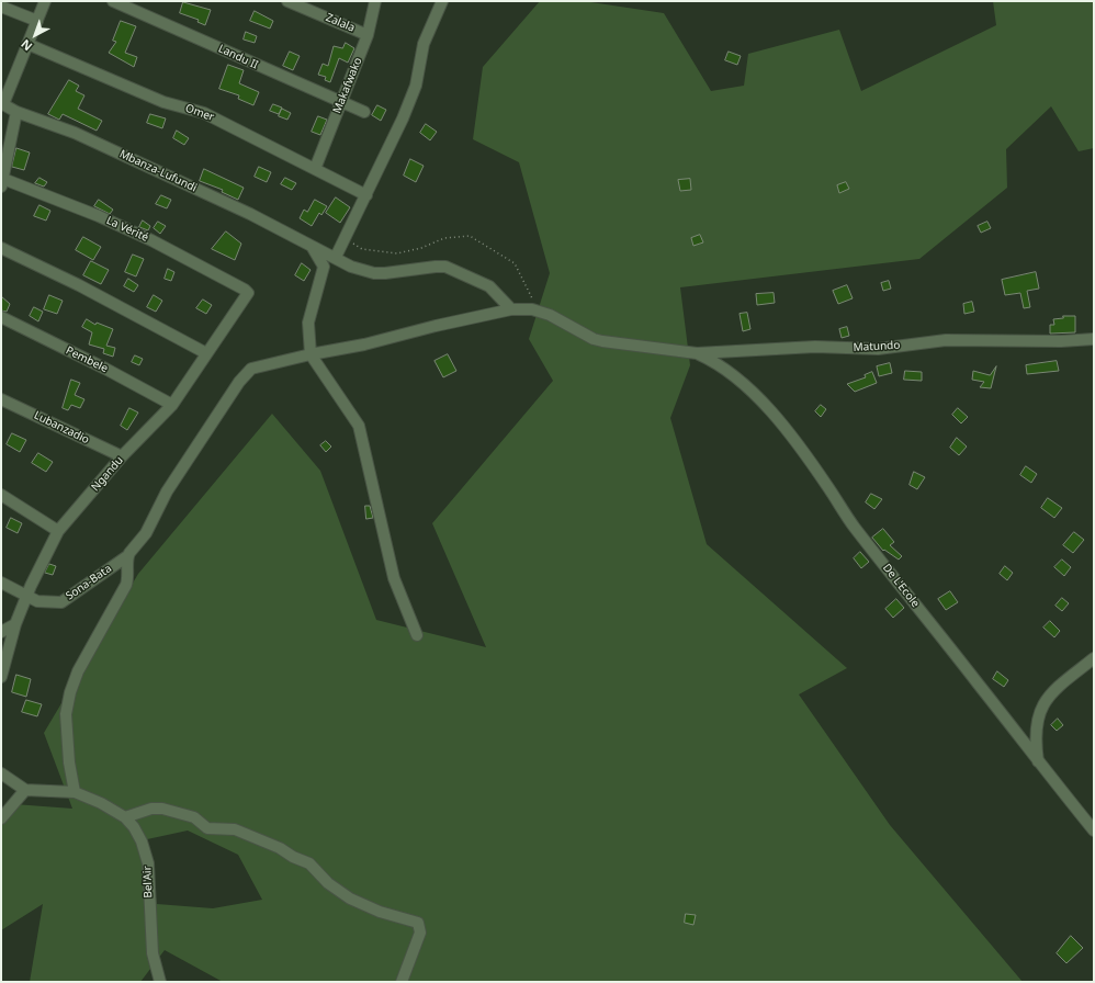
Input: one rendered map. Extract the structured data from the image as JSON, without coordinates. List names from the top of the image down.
{
  "streets": {
    "street": [
      "Zalala",
      "Landu II",
      "Makafwako",
      "Omer",
      "Mbanza-Lufundi",
      "La Vérité",
      "Matundo",
      "Pembele",
      "Lubanzadio",
      "Ngandu",
      "Sona-Bata",
      "De L'Ecole",
      "Bel'Air"
    ]
  },
  "crossings": [
    ["Zalala", "Makafwako"],
    ["Landu II", "Makafwako"],
    ["Makafwako", "Omer"],
    ["Mbanza-Lufundi", "Matundo"],
    ["La Vérité", "Ngandu"],
    ["Matundo", "Sona-Bata"],
    ["Matundo", "De L'Ecole"],
    ["Pembele", "Ngandu"],
    ["Lubanzadio", "Ngandu"],
    ["Ngandu", "Sona-Bata"]
  ],
  "north": "bottom left"
}
